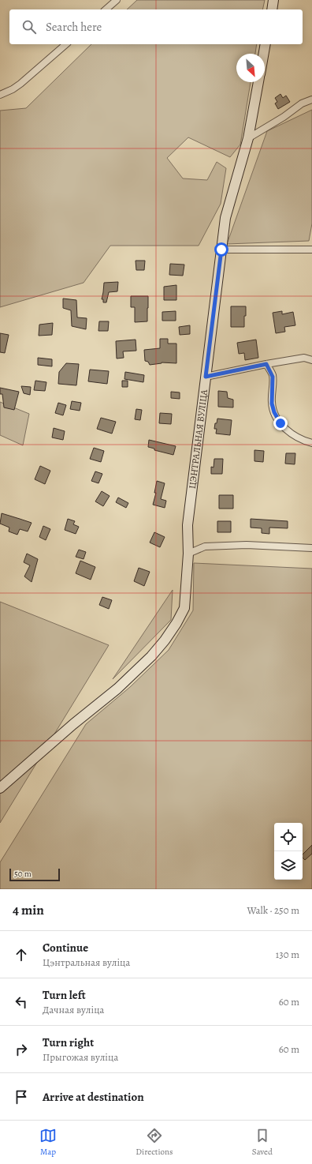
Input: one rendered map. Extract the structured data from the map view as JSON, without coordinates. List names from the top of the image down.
{
  "streets": {
    "street": ["ЦЭНТРАЛЬНАЯ ВУЛІЦА"]
  },
  "scale_bar": "50 m",
  "north": "bottom right",
  "page": {
    "search": "Search here",
    "scale": "50 m",
    "heading": ["4 min", "Walk · 250 m"],
    "list": [
      ["Continue", "Цэнтральная вуліца", "130 m"],
      ["Turn left", "Дачная вуліца", "60 m"],
      ["Turn right", "Прыгожая вуліца", "60 m"],
      "Arrive at destination"
    ],
    "nav": ["Map", "Directions", "Saved"]
  }
}
